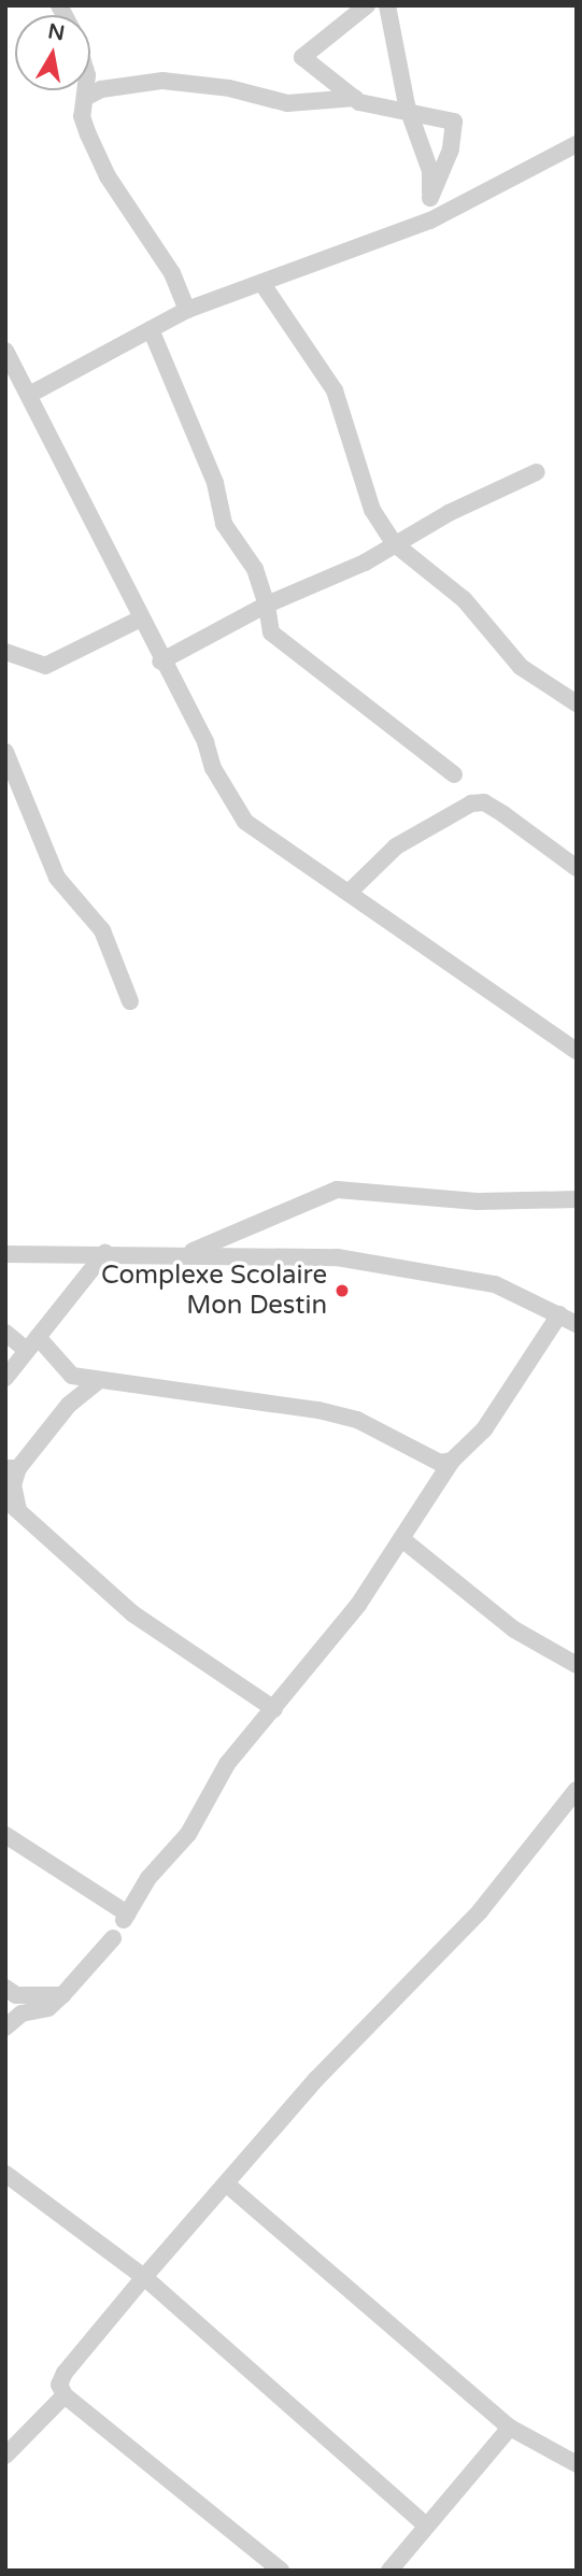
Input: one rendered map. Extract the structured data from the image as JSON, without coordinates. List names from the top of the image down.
{
  "places": ["Complexe Scolaire Mon Destin"],
  "north": "top"
}
